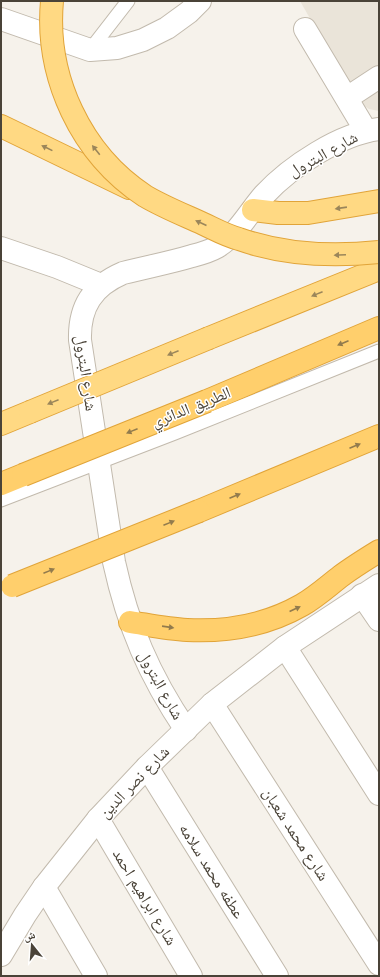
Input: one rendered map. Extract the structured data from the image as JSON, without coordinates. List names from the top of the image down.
{
  "streets": {
    "highway": ["الطريق الدائري"],
    "street": [
      "شارع البترول",
      "شارع نصر الدين",
      "شارع محمد شعبان",
      "عطفه محمد سلامه",
      "شارع ابراهيم احمد"
    ]
  },
  "crossings": [
    ["شارع البترول", "شارع نصر الدين"],
    ["شارع نصر الدين", "شارع محمد شعبان"],
    ["شارع نصر الدين", "عطفه محمد سلامه"],
    ["شارع نصر الدين", "شارع ابراهيم احمد"]
  ],
  "north": "top"
}
